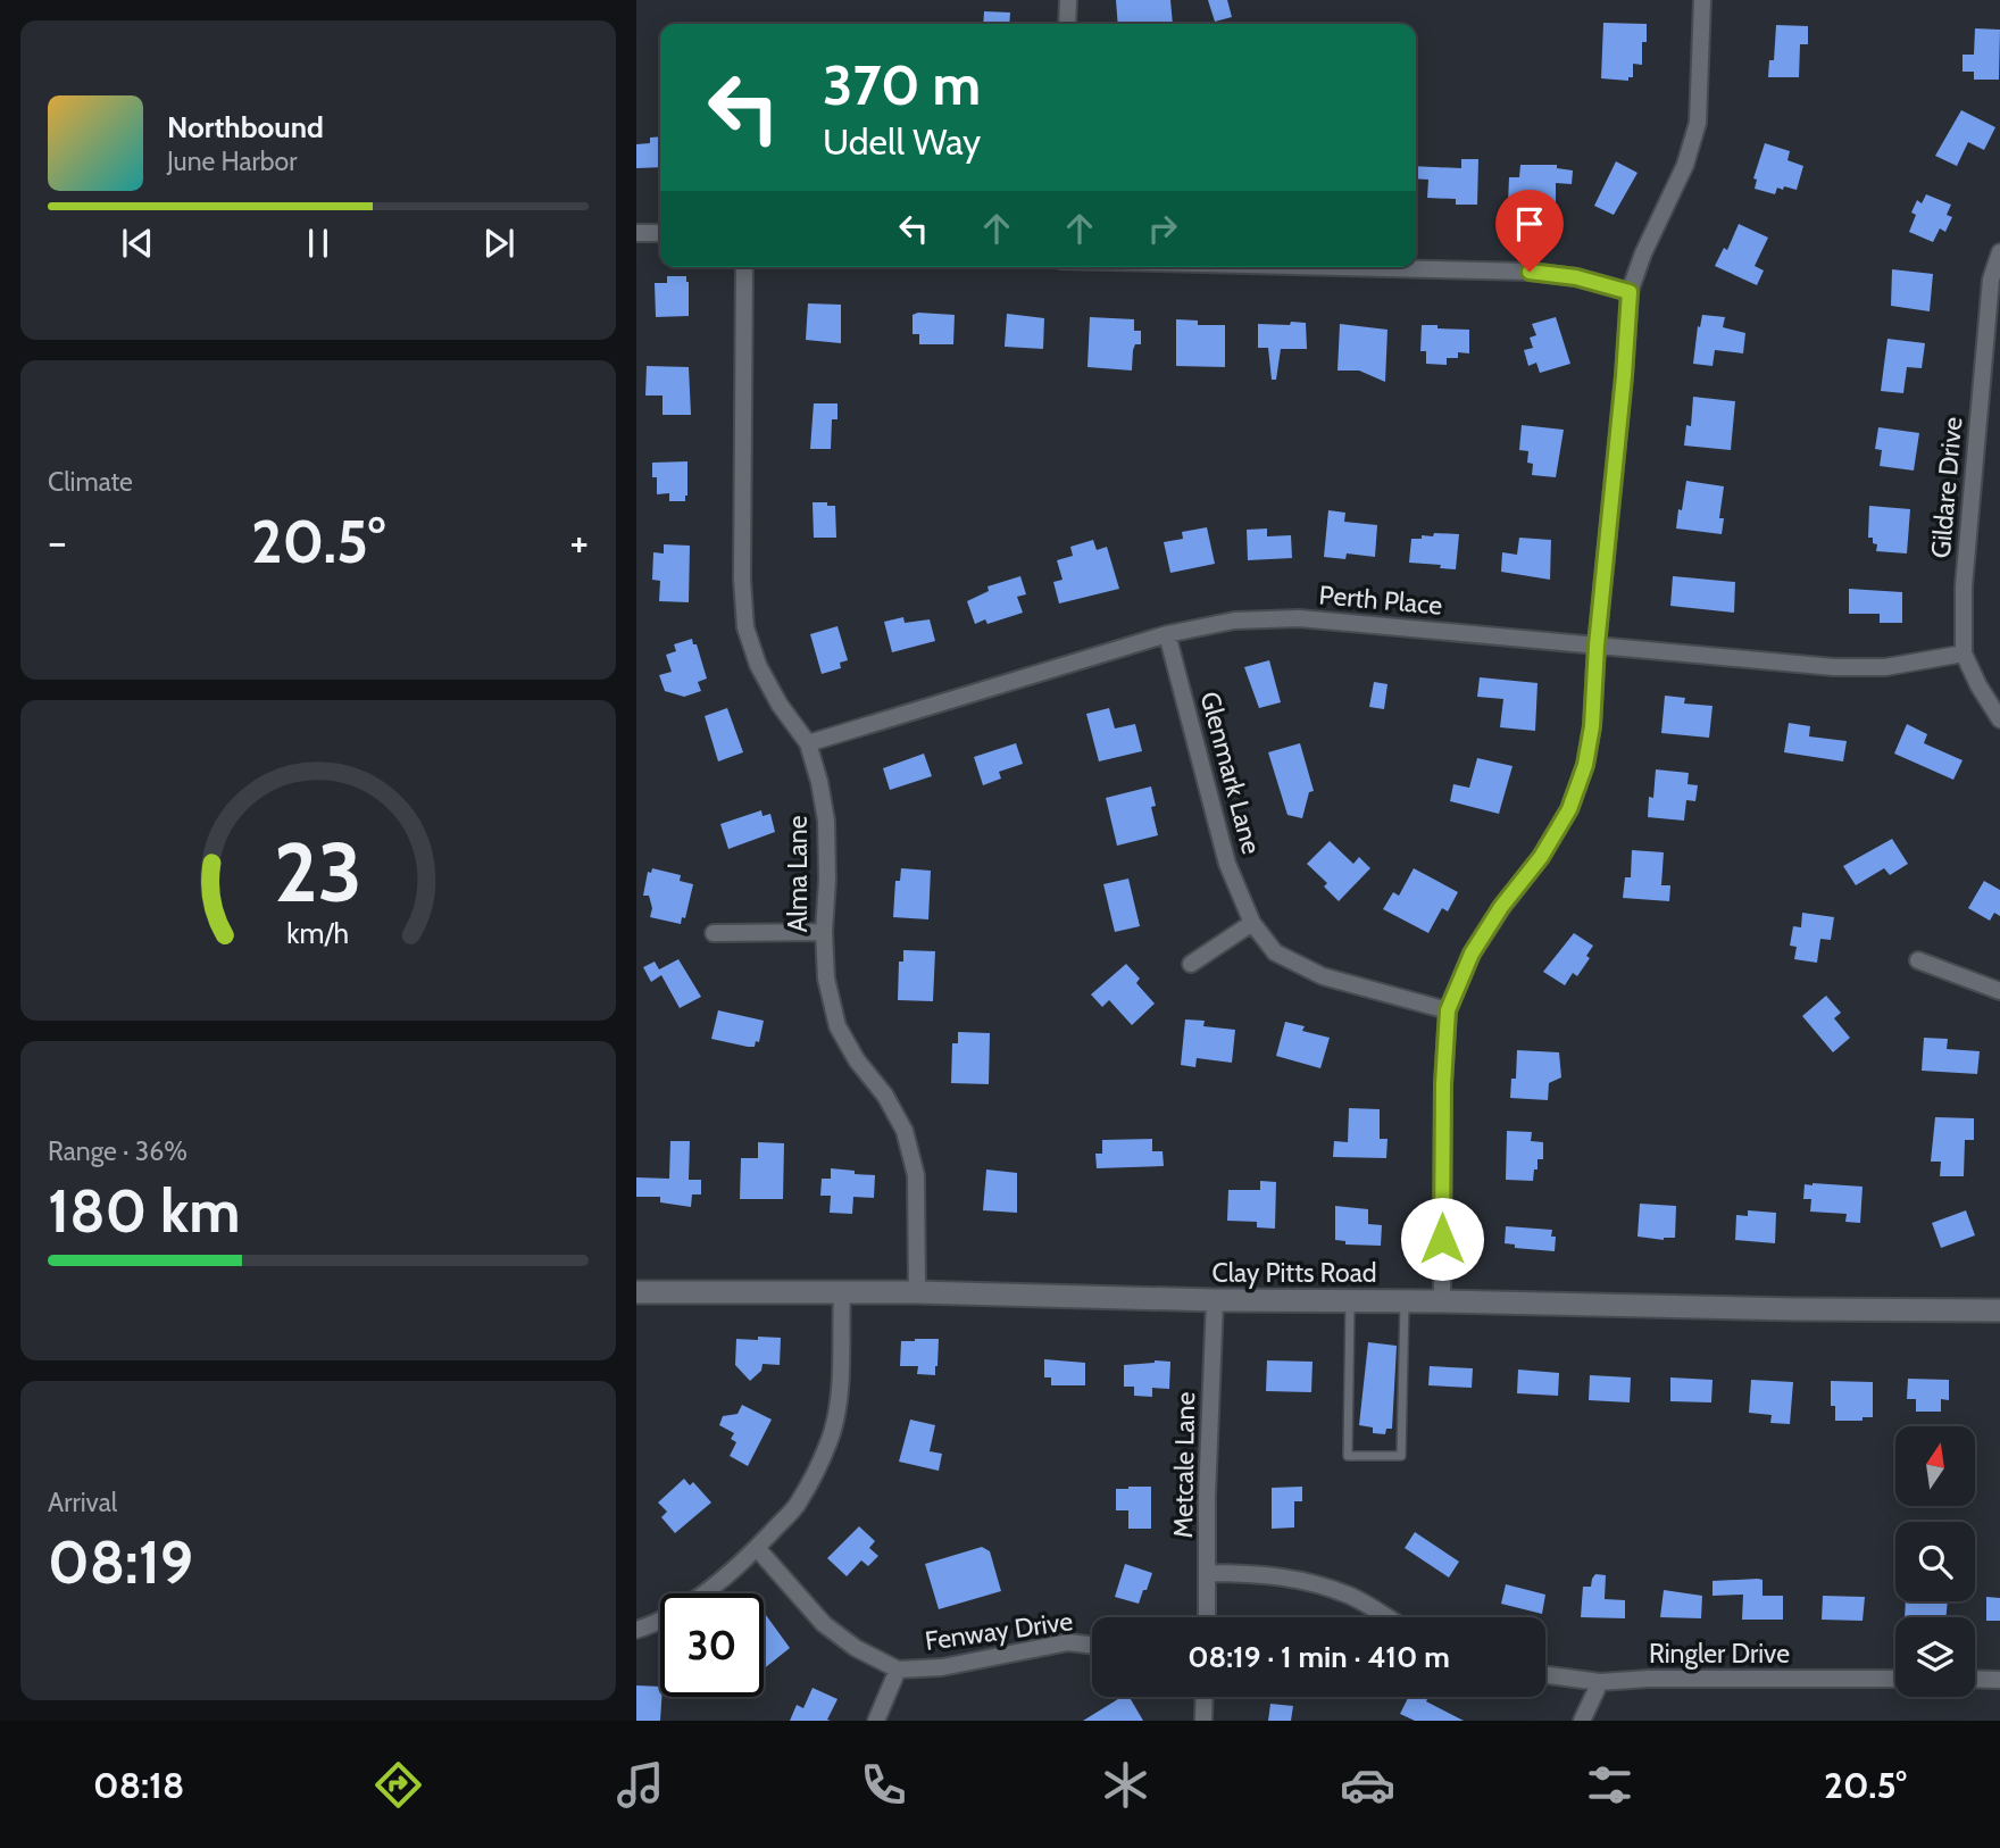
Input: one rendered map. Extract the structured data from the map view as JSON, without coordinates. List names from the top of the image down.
{
  "streets": {
    "street": [
      "Gildare Drive",
      "Perth Place",
      "Glenmark Lane",
      "Alma Lane",
      "Clay Pitts Road",
      "Metcale Lane",
      "Fenway Drive",
      "Ringler Drive"
    ]
  },
  "crossings": [
    ["Gildare Drive", "Perth Place"],
    ["Perth Place", "Glenmark Lane"],
    ["Perth Place", "Alma Lane"],
    ["Alma Lane", "Clay Pitts Road"],
    ["Clay Pitts Road", "Metcale Lane"]
  ],
  "north": "top",
  "page": {
    "turn": ["370 m", "Udell Way"],
    "song": ["Northbound", "June Harbor"],
    "tile": [
      "Climate",
      ["Range · 36%", "180 km"],
      ["Arrival", "08:19"]
    ],
    "heat": ["−", "20.5°", "+"],
    "limit": "30",
    "trip": "08:19 · 1 min · 410 m",
    "tabs": ["08:18", "20.5°"],
    "gauge": ["23", "km/h"]
  }
}
